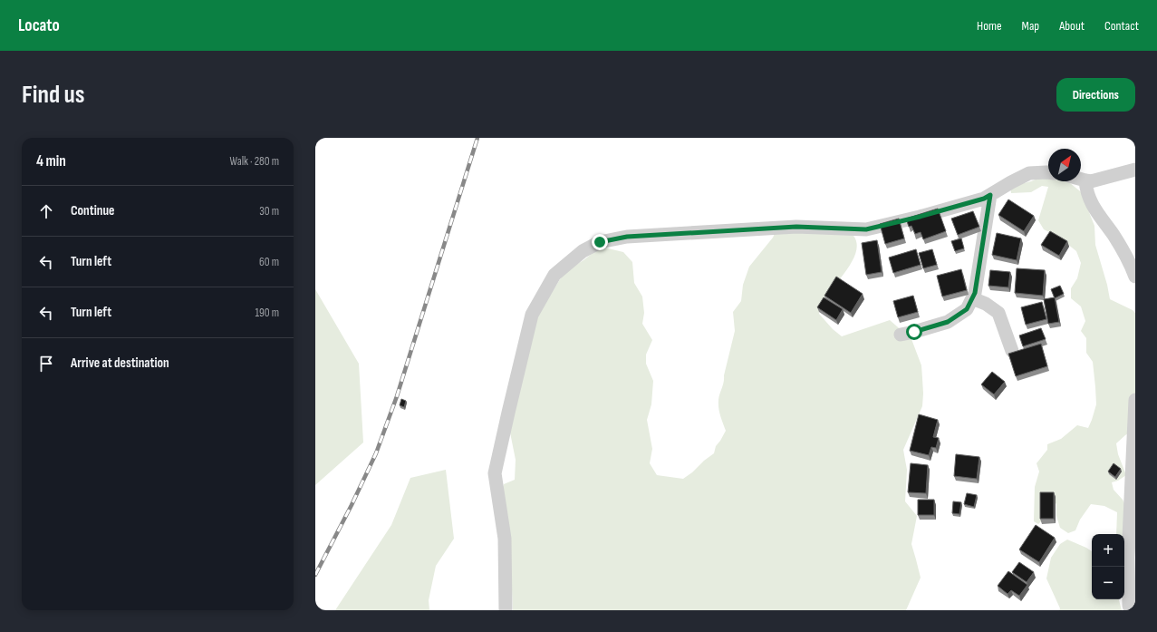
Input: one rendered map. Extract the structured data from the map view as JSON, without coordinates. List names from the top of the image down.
{
  "north": "top right",
  "page": {
    "header": "Locato",
    "nav": [
      "Home",
      "Map",
      "About",
      "Contact"
    ],
    "buttons": "Directions",
    "title": "Find us",
    "heading": ["4 min", "Walk · 280 m"],
    "list": [
      ["Continue", "30 m"],
      ["Turn left", "60 m"],
      ["Turn left", "190 m"],
      "Arrive at destination"
    ],
    "map_buttons": ["+", "−"]
  }
}
